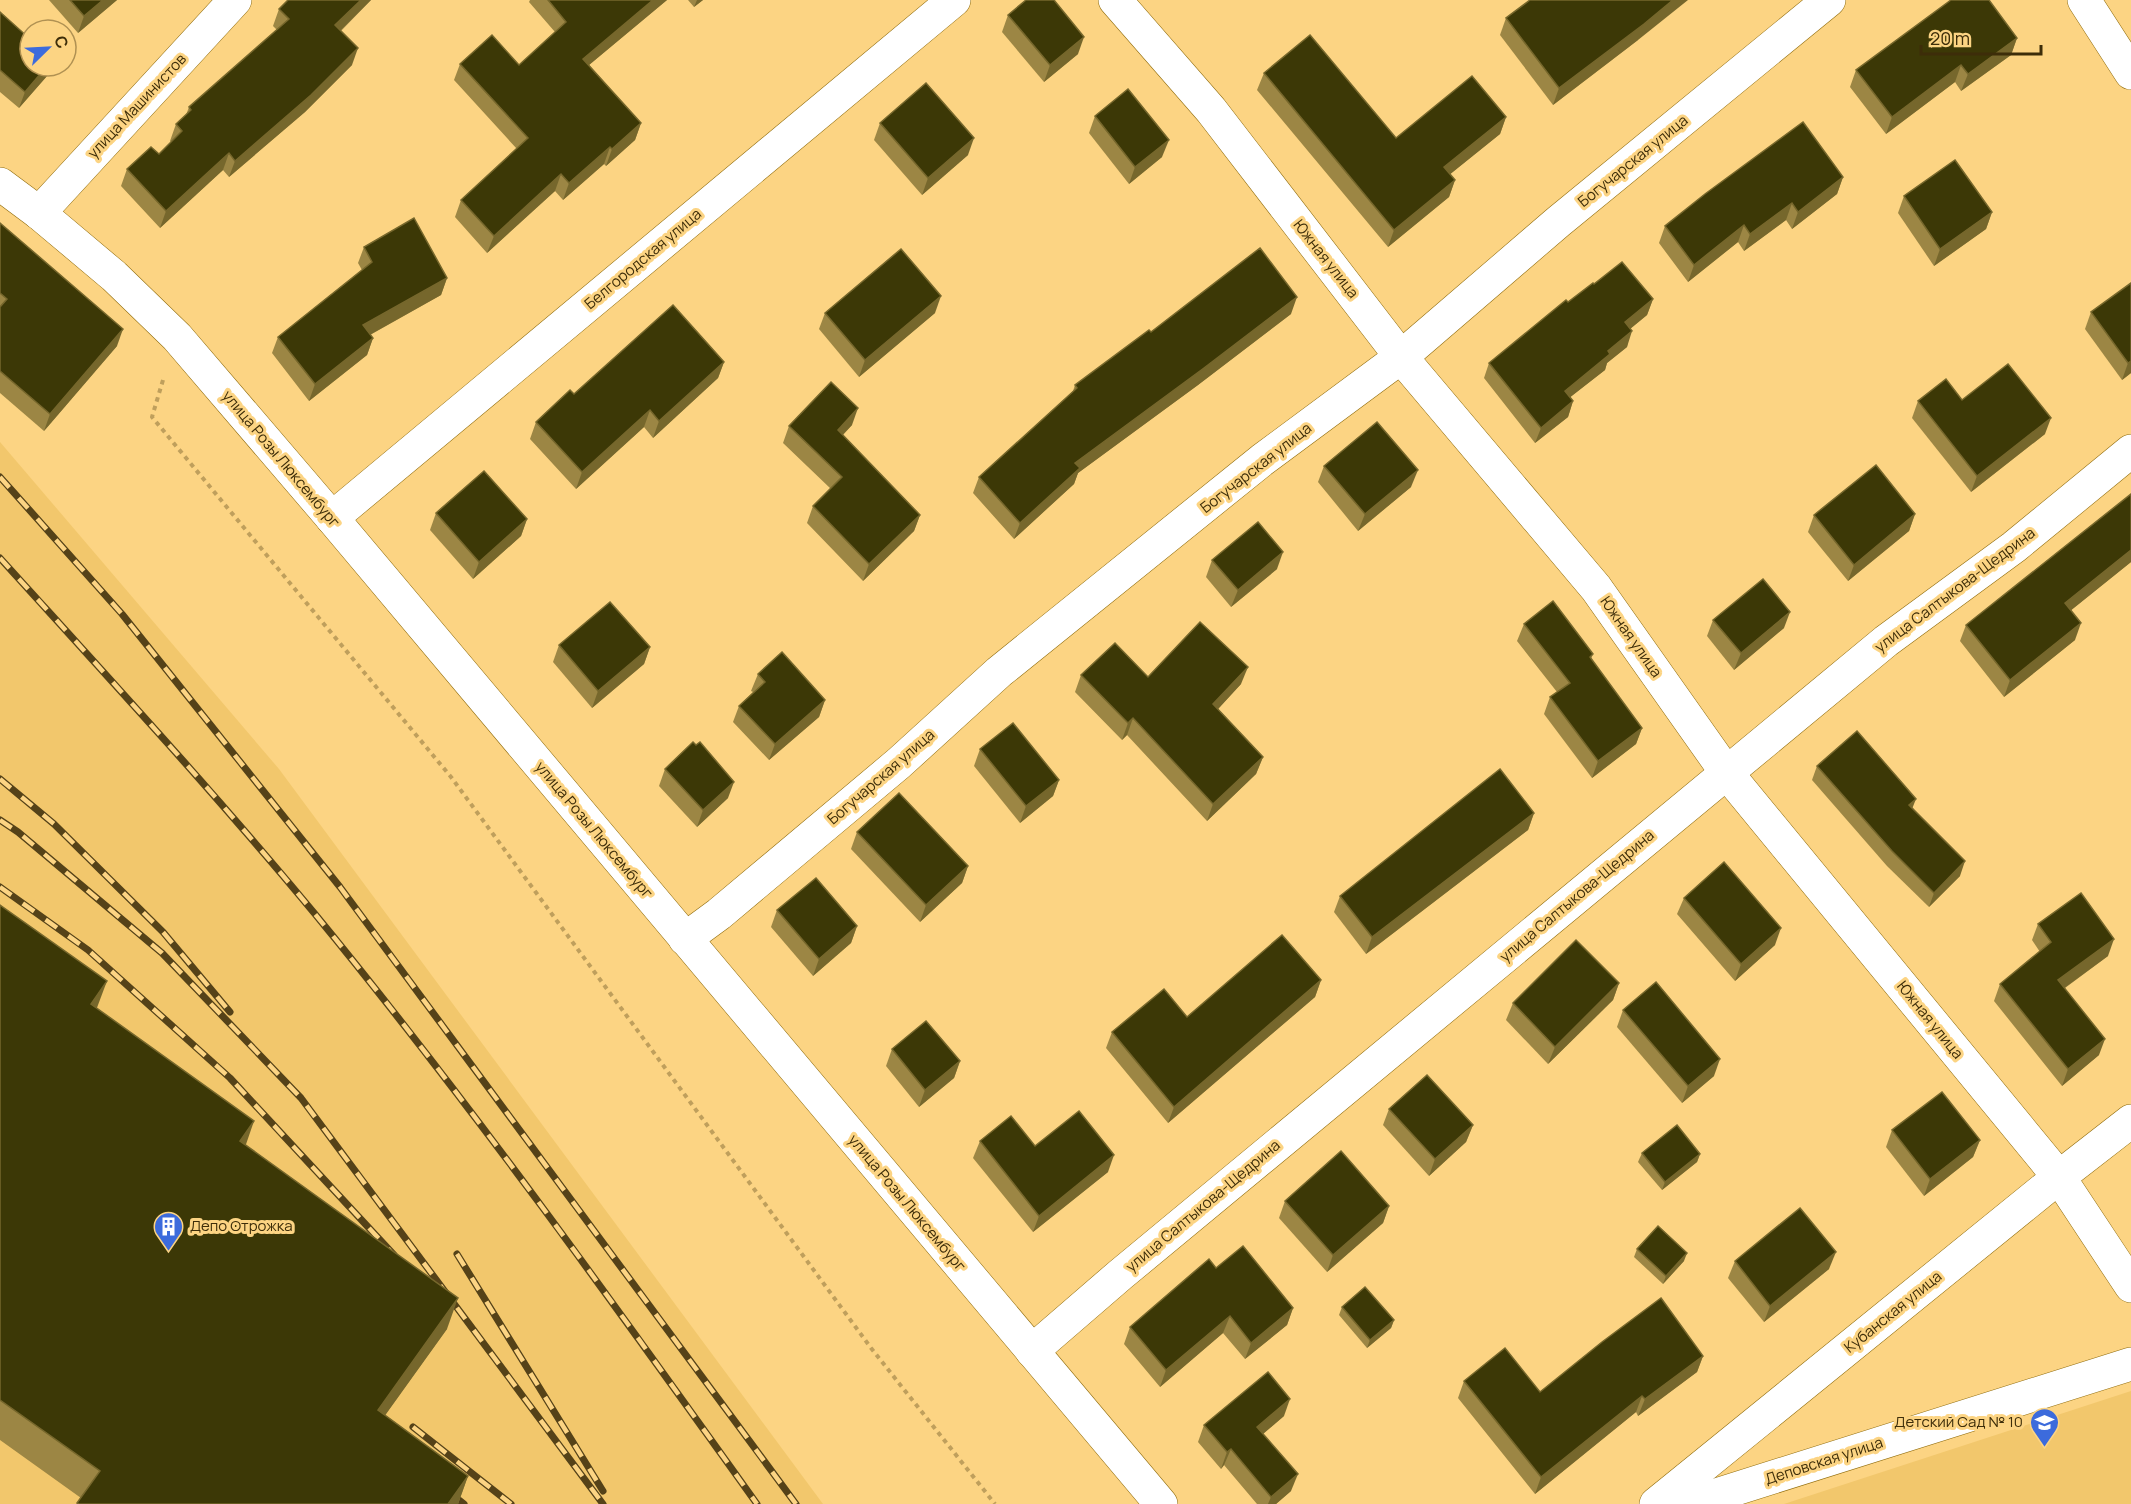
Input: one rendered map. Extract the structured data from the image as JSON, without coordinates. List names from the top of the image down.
{
  "streets": {
    "street": [
      "улица Машинистов",
      "Богучарская улица",
      "Белгородская улица",
      "Южная улица",
      "улица Розы Люксембург",
      "улица Салтыкова-Щедрина",
      "Кубанская улица",
      "Деповская улица"
    ]
  },
  "crossings": [
    ["улица Машинистов", "улица Розы Люксембург"],
    ["Богучарская улица", "Южная улица"],
    ["Богучарская улица", "улица Розы Люксембург"],
    ["Белгородская улица", "улица Розы Люксембург"],
    ["Южная улица", "улица Салтыкова-Щедрина"],
    ["Южная улица", "Кубанская улица"],
    ["улица Розы Люксембург", "улица Салтыкова-Щедрина"]
  ],
  "places": {
    "building": ["Депо Отрожка"],
    "school or university": ["Детский Сад № 10"]
  },
  "scale_bar": "20 m",
  "north": "top right"
}
